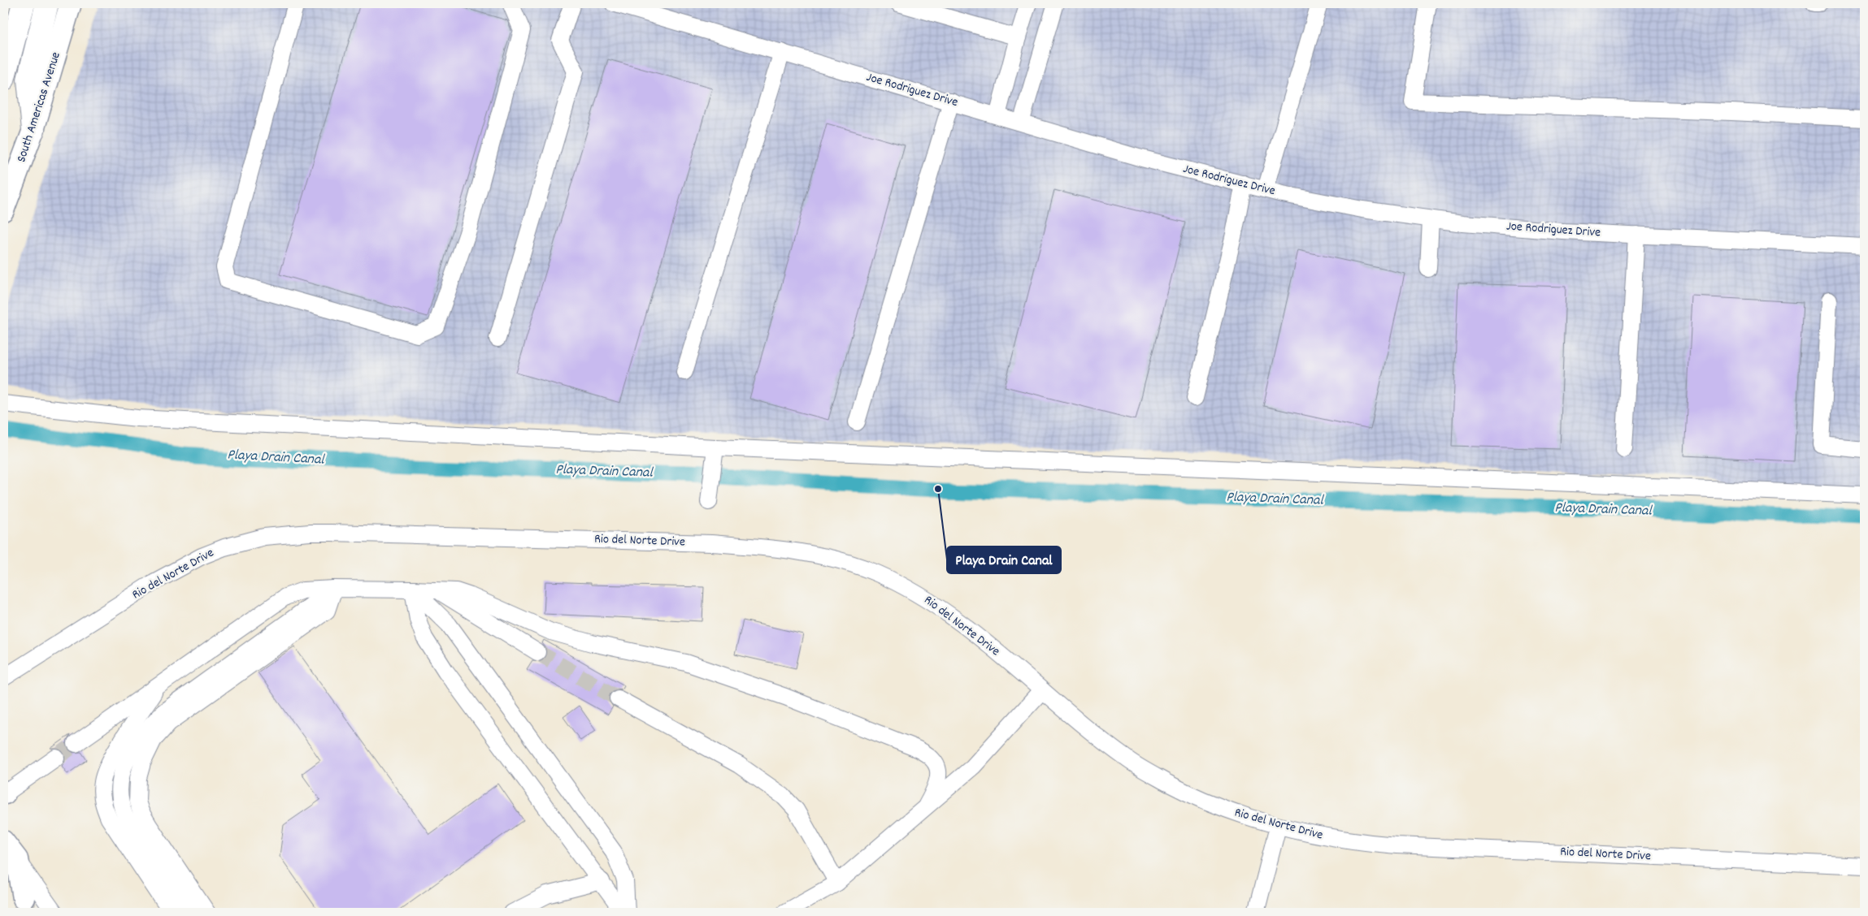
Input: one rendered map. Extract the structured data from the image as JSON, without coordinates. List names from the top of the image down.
{
  "streets": {
    "main road": ["South Americas Avenue"],
    "street": ["Joe Rodriguez Drive", "Rio del Norte Drive"]
  },
  "water": ["Playa Drain Canal"],
  "places": ["Playa Drain Canal"]
}
